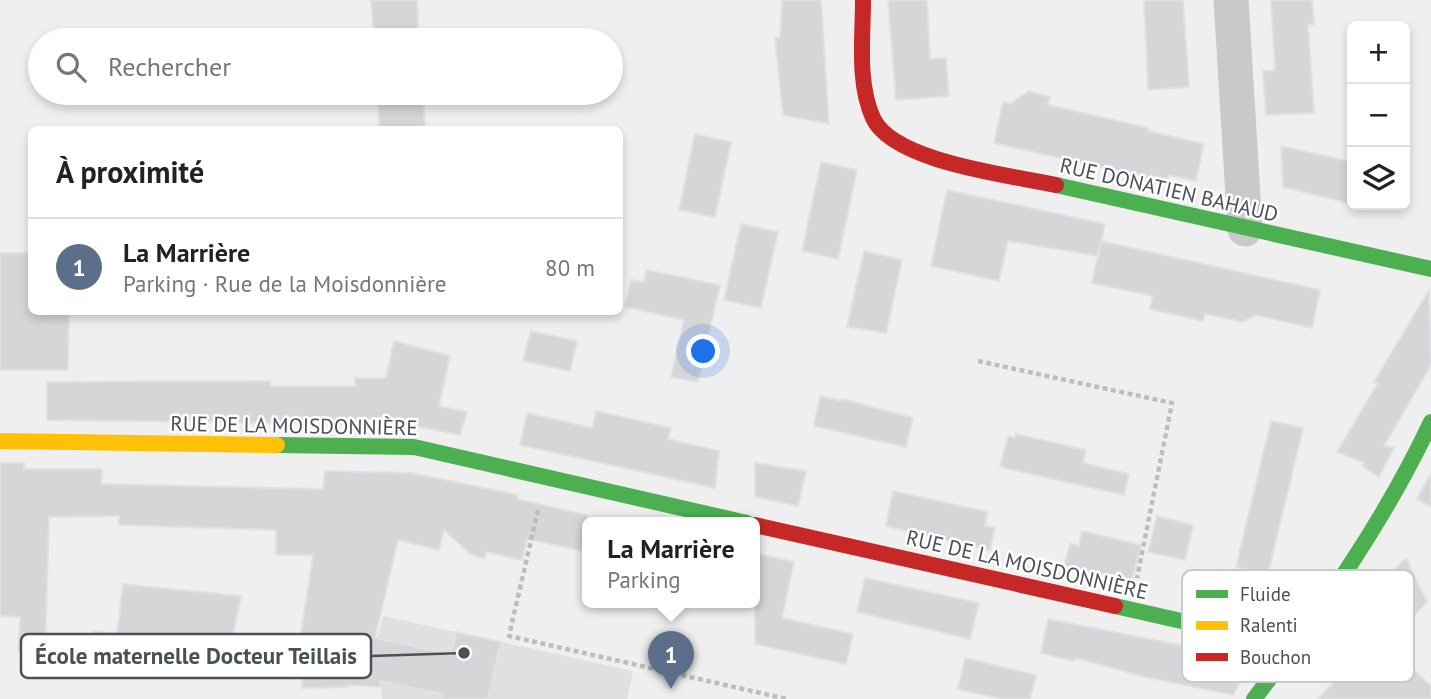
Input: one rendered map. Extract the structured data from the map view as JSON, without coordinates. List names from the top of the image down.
{
  "streets": {
    "street": ["RUE DONATIEN BAHAUD", "RUE DE LA MOISDONNIÈRE"]
  },
  "places": ["École maternelle Docteur Teillais"],
  "legend": ["Fluide", "Ralenti", "Bouchon"],
  "page": {
    "map_buttons": ["+", "−"],
    "search": "Rechercher",
    "heading": "À proximité",
    "list": [
      {
        "mark": "1",
        "name": "La Marrière",
        "note": "Parking · Rue de la Moisdonnière",
        "value": "80 m"
      }
    ],
    "popup": ["La Marrière", "Parking"],
    "pins": "1"
  }
}
